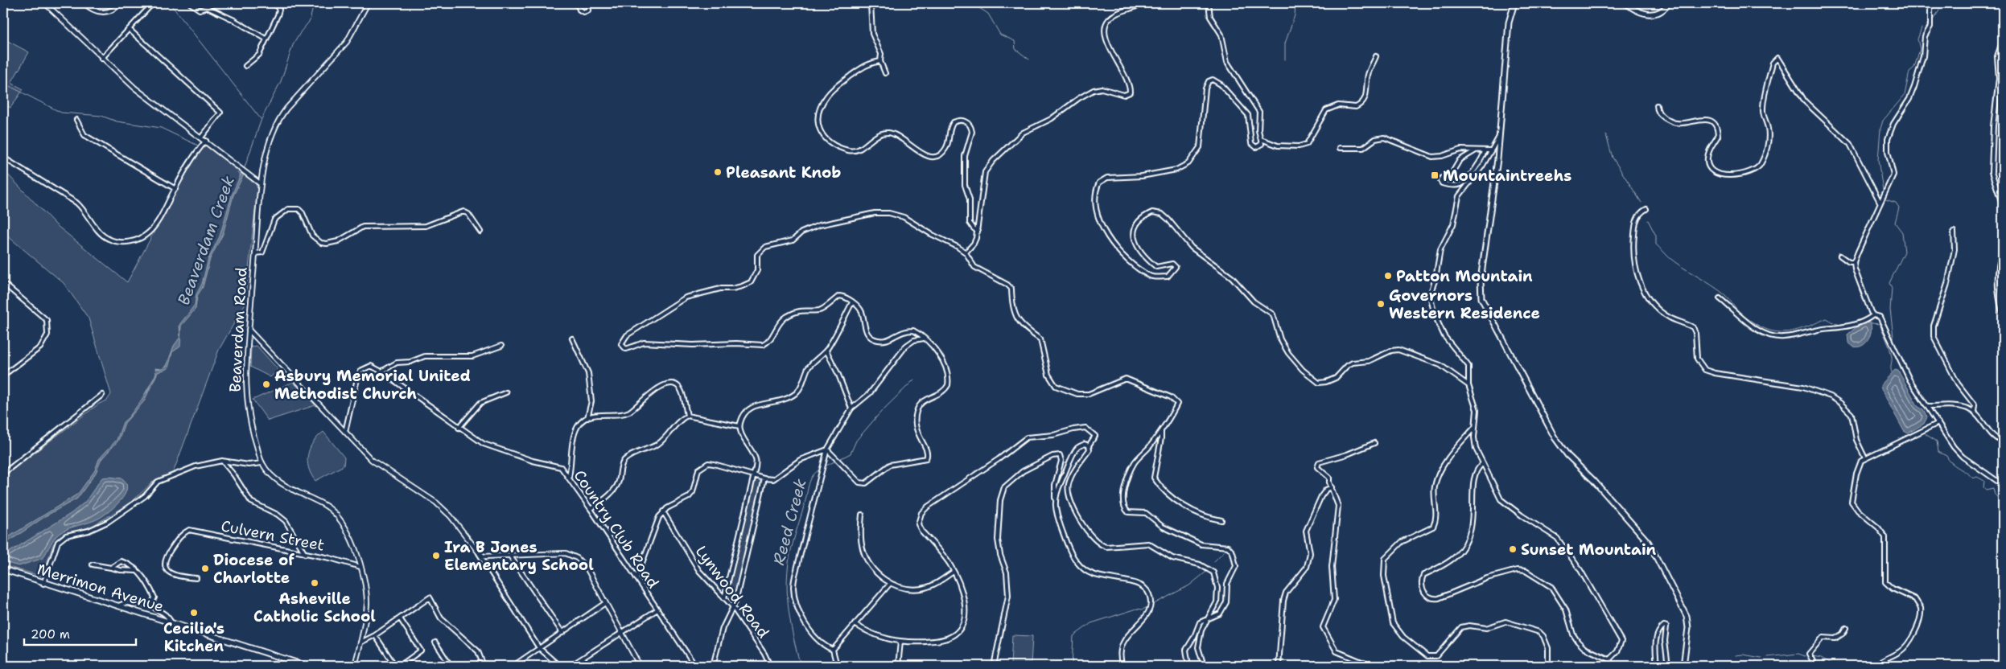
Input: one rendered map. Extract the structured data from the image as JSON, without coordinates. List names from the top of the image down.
{
  "streets": {
    "main road": ["Merrimon Avenue"],
    "street": [
      "Beaverdam Road",
      "Country Club Road",
      "Culvern Street",
      "Lynwood Road"
    ]
  },
  "crossings": [
    ["Beaverdam Road", "Culvern Street"]
  ],
  "water": ["Beaverdam Creek", "Reed Creek"],
  "places": {
    "other": [
      "Pleasant Knob",
      "Patton Mountain",
      "Governors Western Residence",
      "Asbury Memorial United Methodist Church",
      "Sunset Mountain",
      "Ira B Jones Elementary School",
      "Diocese of Charlotte",
      "Asheville Catholic School",
      "Cecilia's Kitchen"
    ],
    "transit": ["Mountaintreehs"]
  },
  "scale_bar": "200 m"
}
